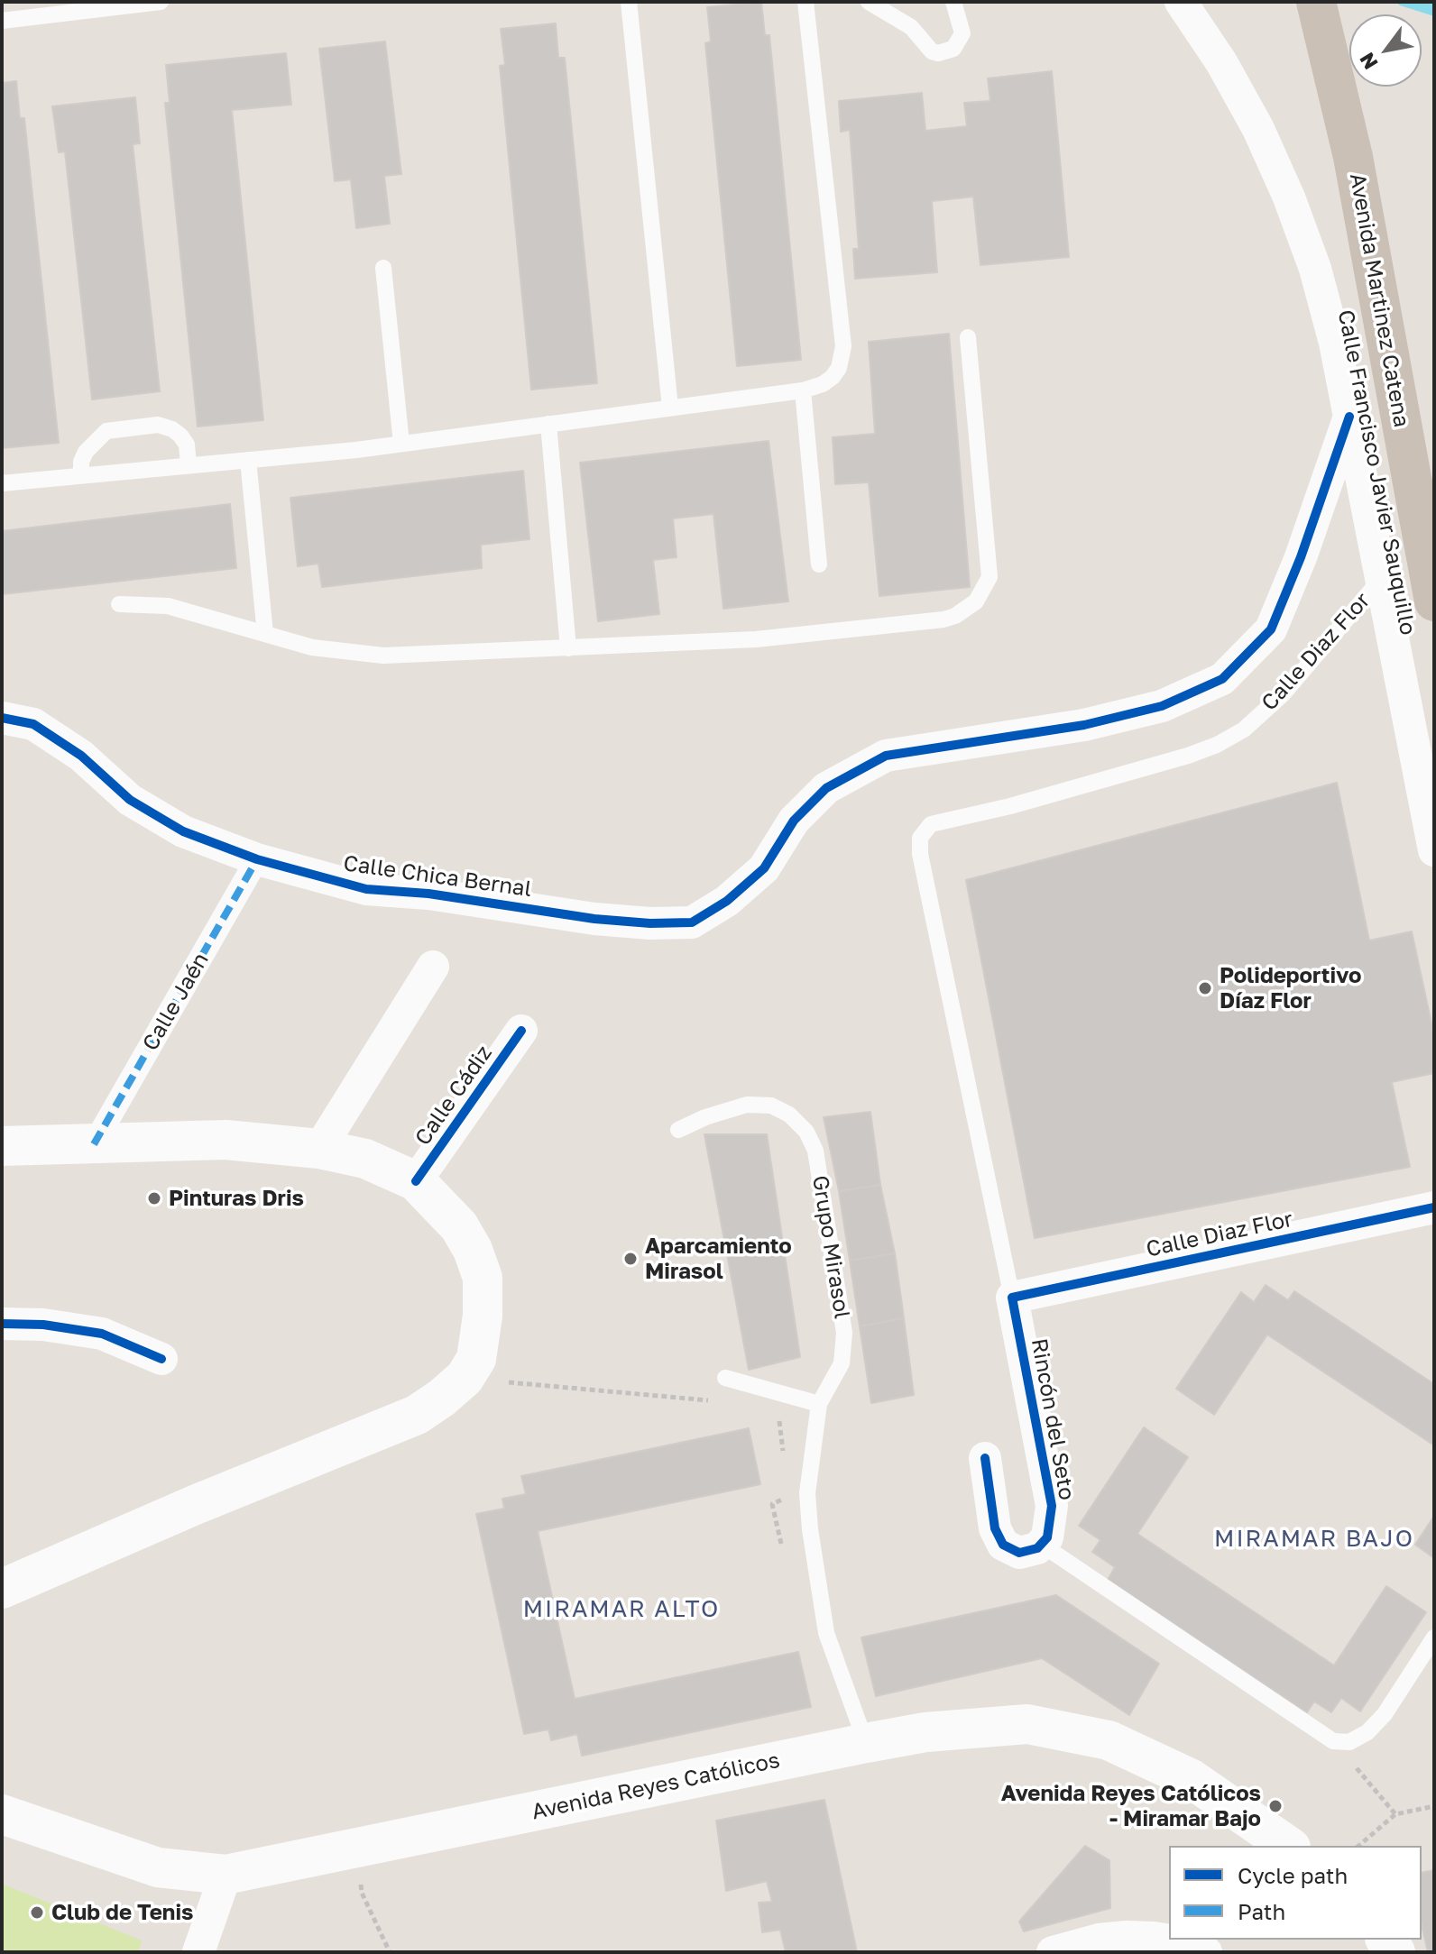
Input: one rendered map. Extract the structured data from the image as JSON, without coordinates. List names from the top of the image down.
{
  "streets": {
    "highway": ["Avenida Martinez Catena"],
    "main road": ["Avenida Reyes Católicos"],
    "street": [
      "Calle Francisco Javier Sauquillo",
      "Calle Diaz Flor",
      "Calle Chica Bernal",
      "Calle Jaén",
      "Calle Cádiz",
      "Rincón del Seto"
    ],
    "lane": ["Grupo Mirasol"]
  },
  "crossings": [
    ["Calle Francisco Javier Sauquillo", "Calle Diaz Flor"],
    ["Calle Francisco Javier Sauquillo", "Calle Chica Bernal"],
    ["Calle Diaz Flor", "Rincón del Seto"],
    ["Calle Chica Bernal", "Calle Jaén"]
  ],
  "districts": ["MIRAMAR BAJO", "MIRAMAR ALTO"],
  "places": [
    "Polideportivo Díaz Flor",
    "Pinturas Dris",
    "Aparcamiento Mirasol",
    "Avenida Reyes Católicos - Miramar Bajo",
    "Club de Tenis"
  ],
  "legend": ["Cycle path", "Path"],
  "north": "bottom left"
}
